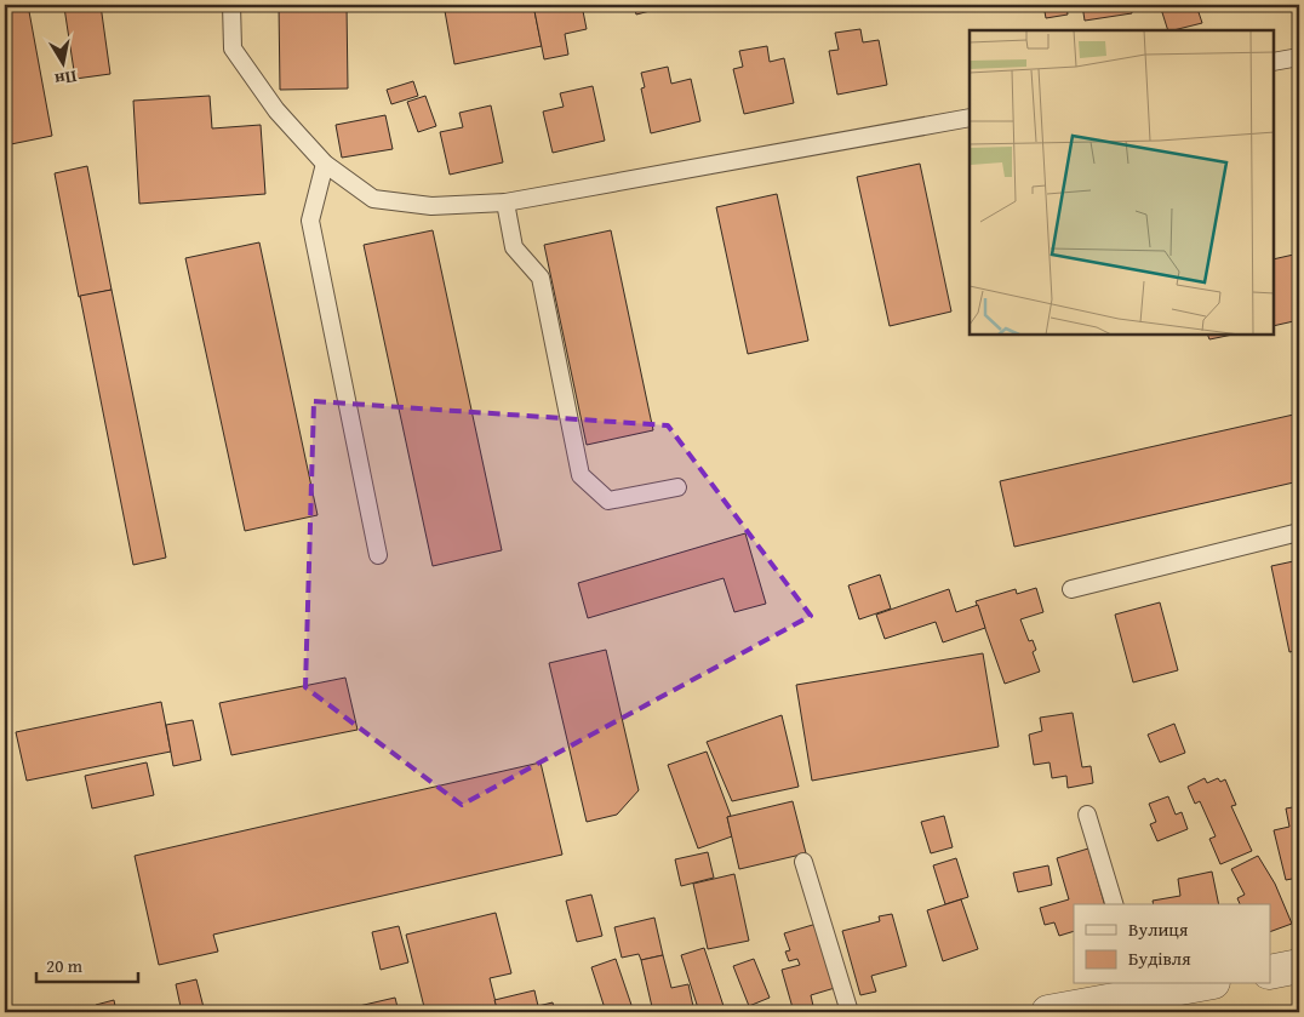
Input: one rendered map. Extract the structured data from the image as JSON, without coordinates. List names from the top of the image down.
{
  "legend": ["Вулиця", "Будівля"],
  "scale_bar": "20 m",
  "north": "bottom"
}
